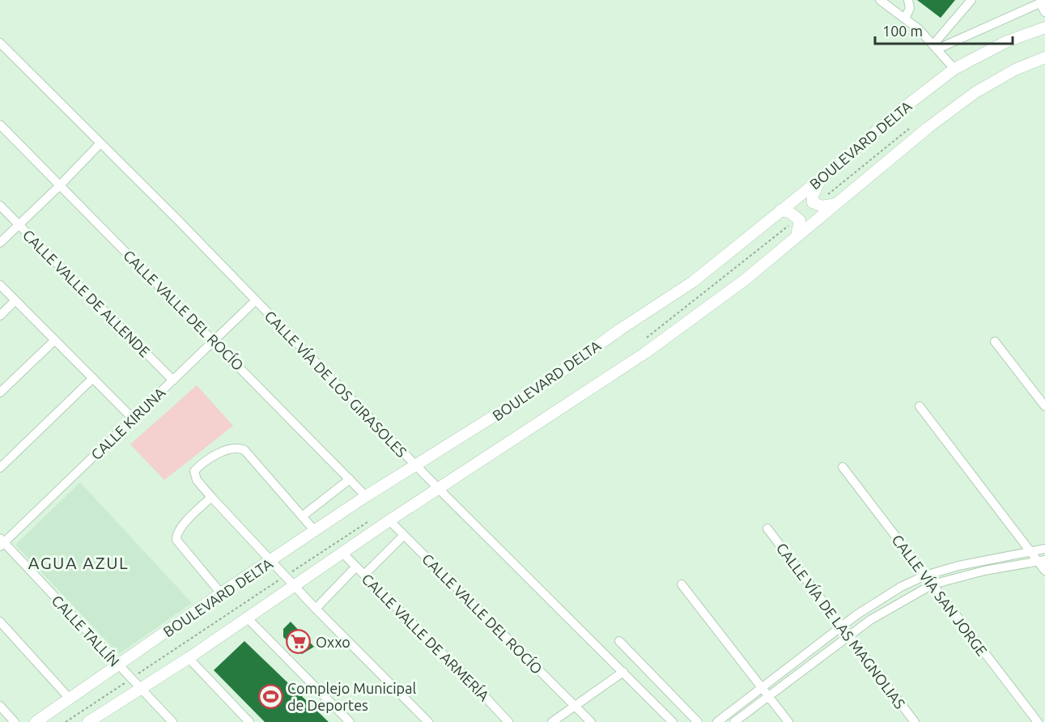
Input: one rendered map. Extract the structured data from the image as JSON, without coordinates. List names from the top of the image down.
{
  "streets": {
    "main road": ["BOULEVARD DELTA"],
    "street": [
      "CALLE VALLE DE ALLENDE",
      "CALLE VALLE DEL ROCÍO",
      "CALLE VÍA DE LOS GIRASOLES",
      "CALLE KIRUNA",
      "CALLE VÍA SAN JORGE",
      "CALLE VÍA DE LAS MAGNOLIAS",
      "CALLE TALLÍN",
      "CALLE VALLE DE ARMERÍA"
    ]
  },
  "crossings": [
    ["BOULEVARD DELTA", "CALLE VALLE DEL ROCÍO"],
    ["BOULEVARD DELTA", "CALLE VÍA DE LOS GIRASOLES"],
    ["BOULEVARD DELTA", "CALLE TALLÍN"],
    ["BOULEVARD DELTA", "CALLE VALLE DE ARMERÍA"],
    ["CALLE VALLE DE ALLENDE", "CALLE KIRUNA"],
    ["CALLE VALLE DEL ROCÍO", "CALLE KIRUNA"],
    ["CALLE VÍA DE LOS GIRASOLES", "CALLE KIRUNA"],
    ["CALLE KIRUNA", "CALLE TALLÍN"]
  ],
  "districts": ["AGUA AZUL"],
  "places": {
    "supermarket": ["Oxxo"],
    "sports": ["Complejo Municipal de Deportes"]
  },
  "scale_bar": "100 m"
}
